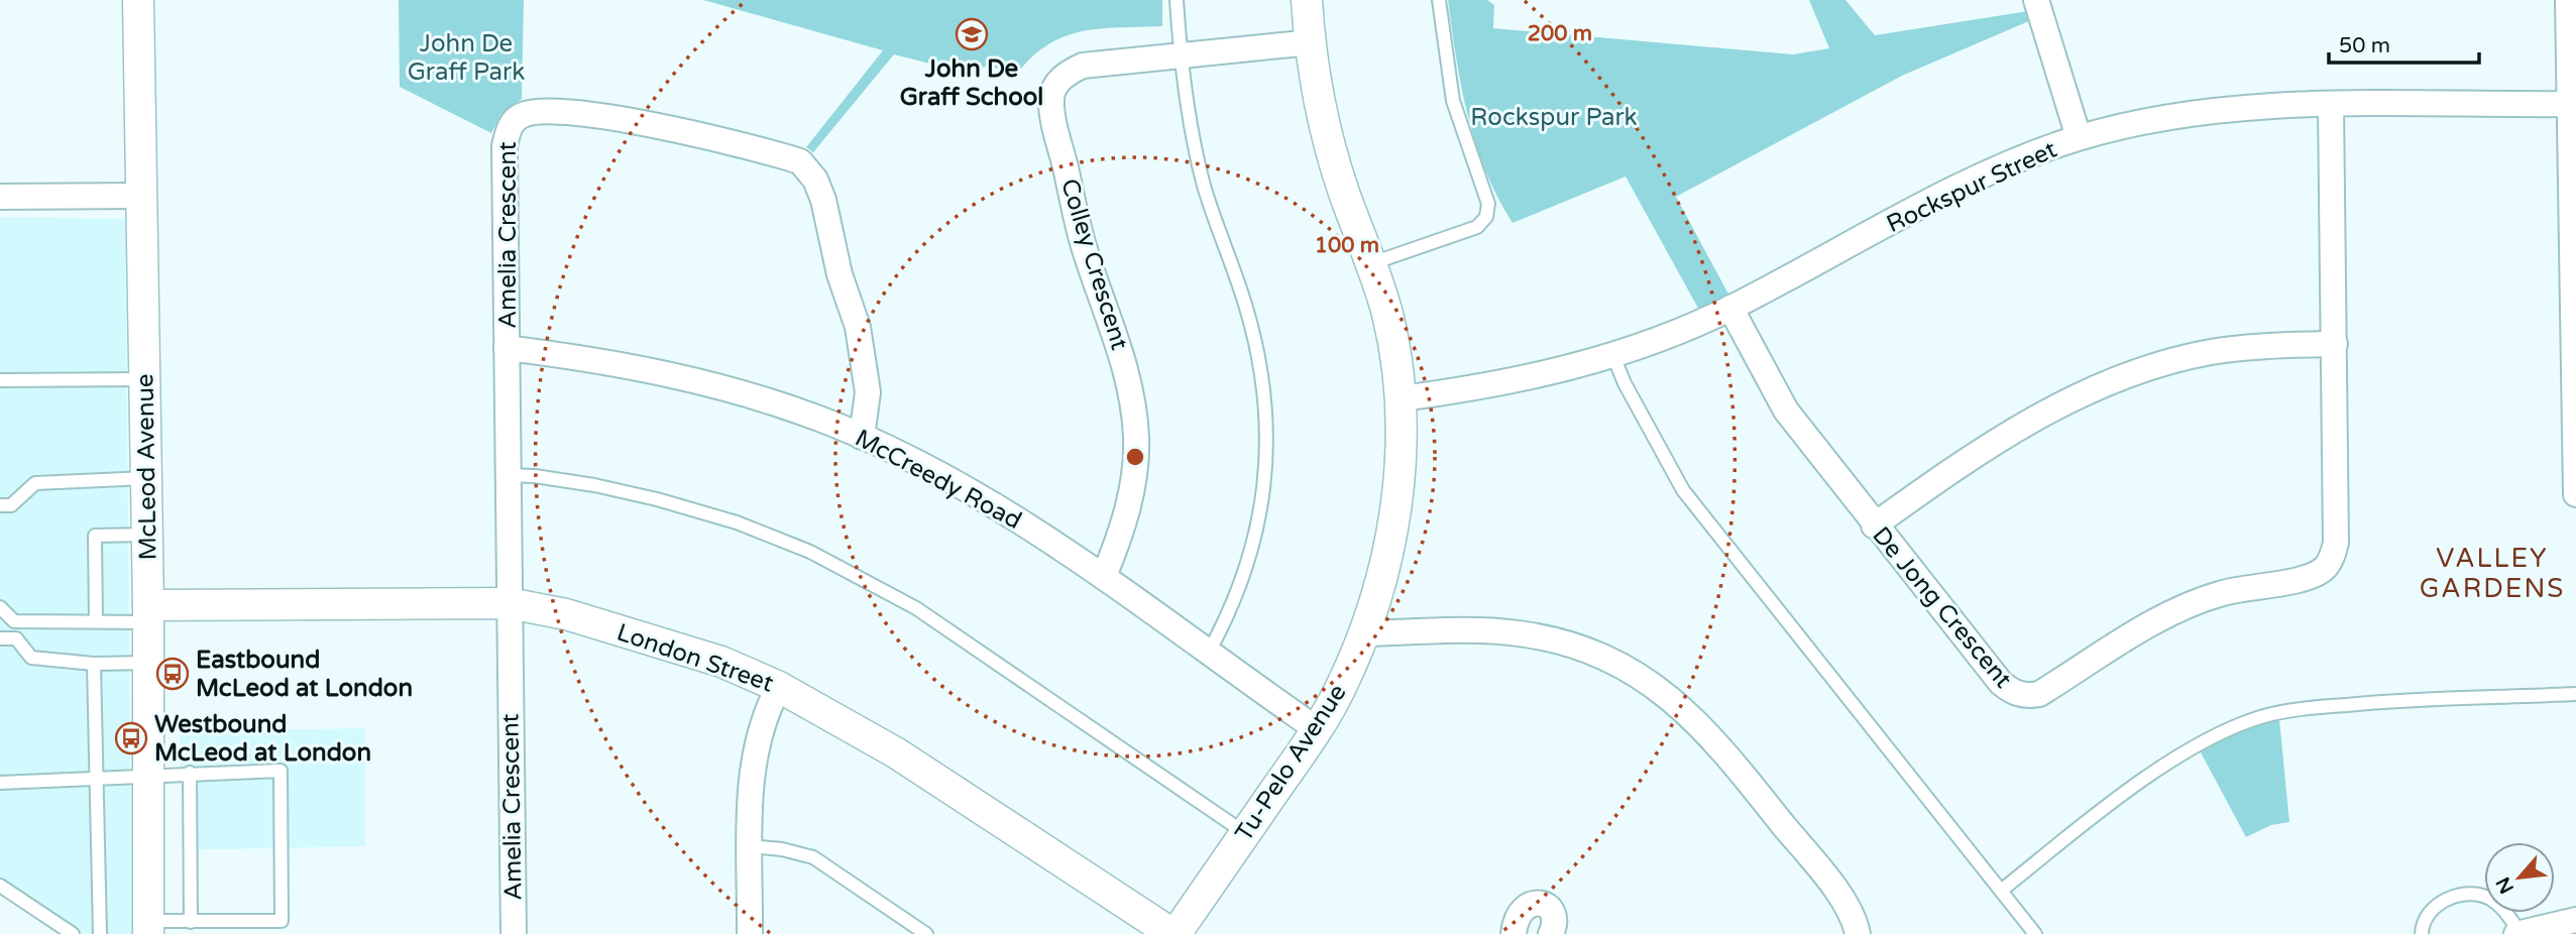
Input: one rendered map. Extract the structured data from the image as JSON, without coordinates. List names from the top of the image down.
{
  "streets": {
    "street": [
      "Rockspur Street",
      "Amelia Crescent",
      "Colley Crescent",
      "McLeod Avenue",
      "McCreedy Road",
      "De Jong Crescent",
      "London Street",
      "Tu-Pelo Avenue"
    ]
  },
  "crossings": [
    ["Rockspur Street", "De Jong Crescent"],
    ["Rockspur Street", "Tu-Pelo Avenue"],
    ["Amelia Crescent", "McCreedy Road"],
    ["Amelia Crescent", "London Street"],
    ["Colley Crescent", "McCreedy Road"],
    ["Colley Crescent", "Tu-Pelo Avenue"],
    ["McLeod Avenue", "London Street"],
    ["McCreedy Road", "Tu-Pelo Avenue"],
    ["London Street", "Tu-Pelo Avenue"]
  ],
  "districts": ["VALLEY GARDENS"],
  "parks": ["John De Graff Park", "Rockspur Park"],
  "places": {
    "school or university": ["John De Graff School"],
    "bus stop": ["Eastbound McLeod at London", "Westbound McLeod at London"]
  },
  "scale_bar": "50 m",
  "north": "bottom left",
  "rings": ["200 m", "100 m"]
}
